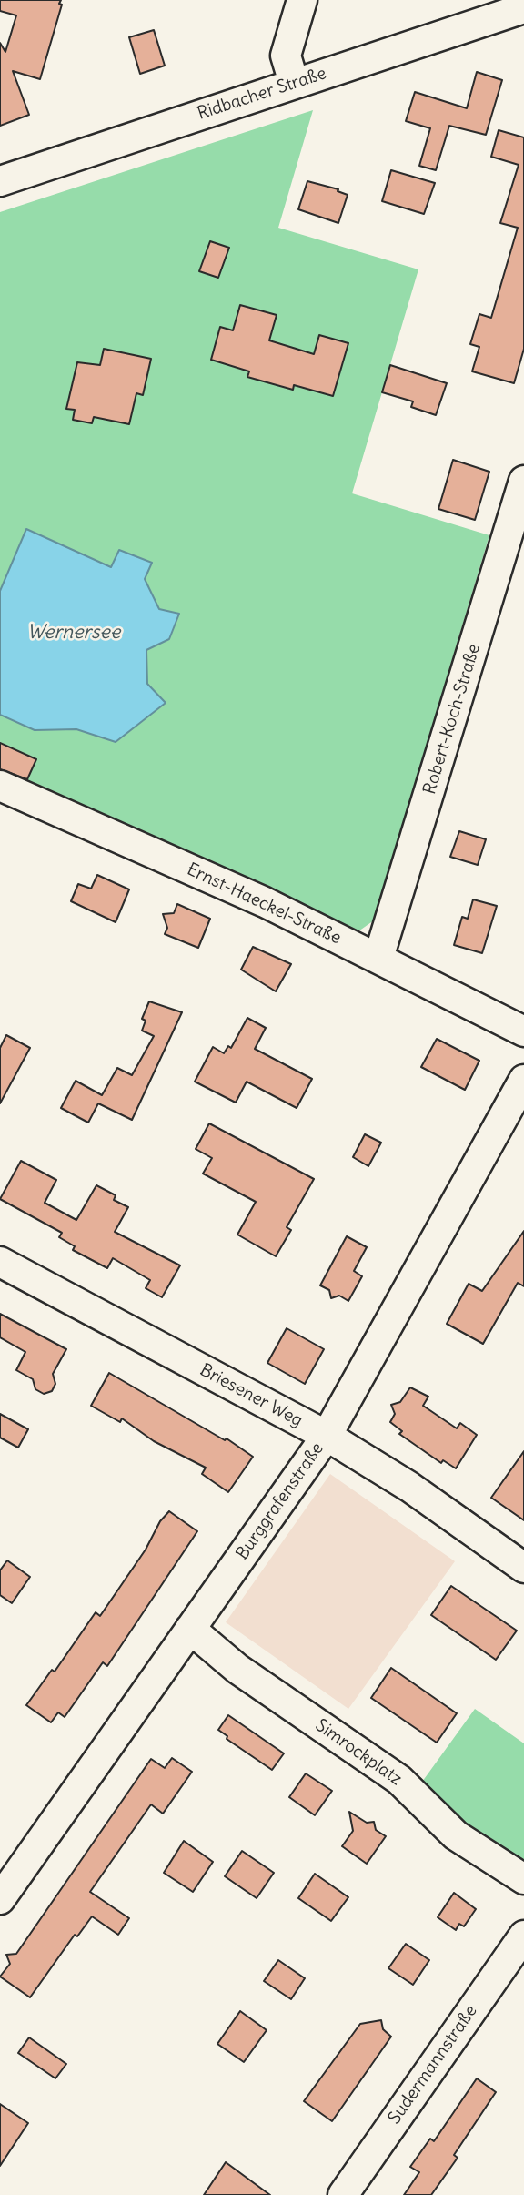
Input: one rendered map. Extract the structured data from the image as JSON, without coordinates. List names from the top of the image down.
{
  "streets": {
    "street": [
      "Ridbacher Straße",
      "Robert-Koch-Straße",
      "Ernst-Haeckel-Straße",
      "Briesener Weg",
      "Burggrafenstraße",
      "Simrockplatz",
      "Sudermannstraße"
    ]
  },
  "crossings": [
    ["Robert-Koch-Straße", "Ernst-Haeckel-Straße"],
    ["Briesener Weg", "Burggrafenstraße"],
    ["Burggrafenstraße", "Simrockplatz"]
  ],
  "water": ["Wernersee"]
}
